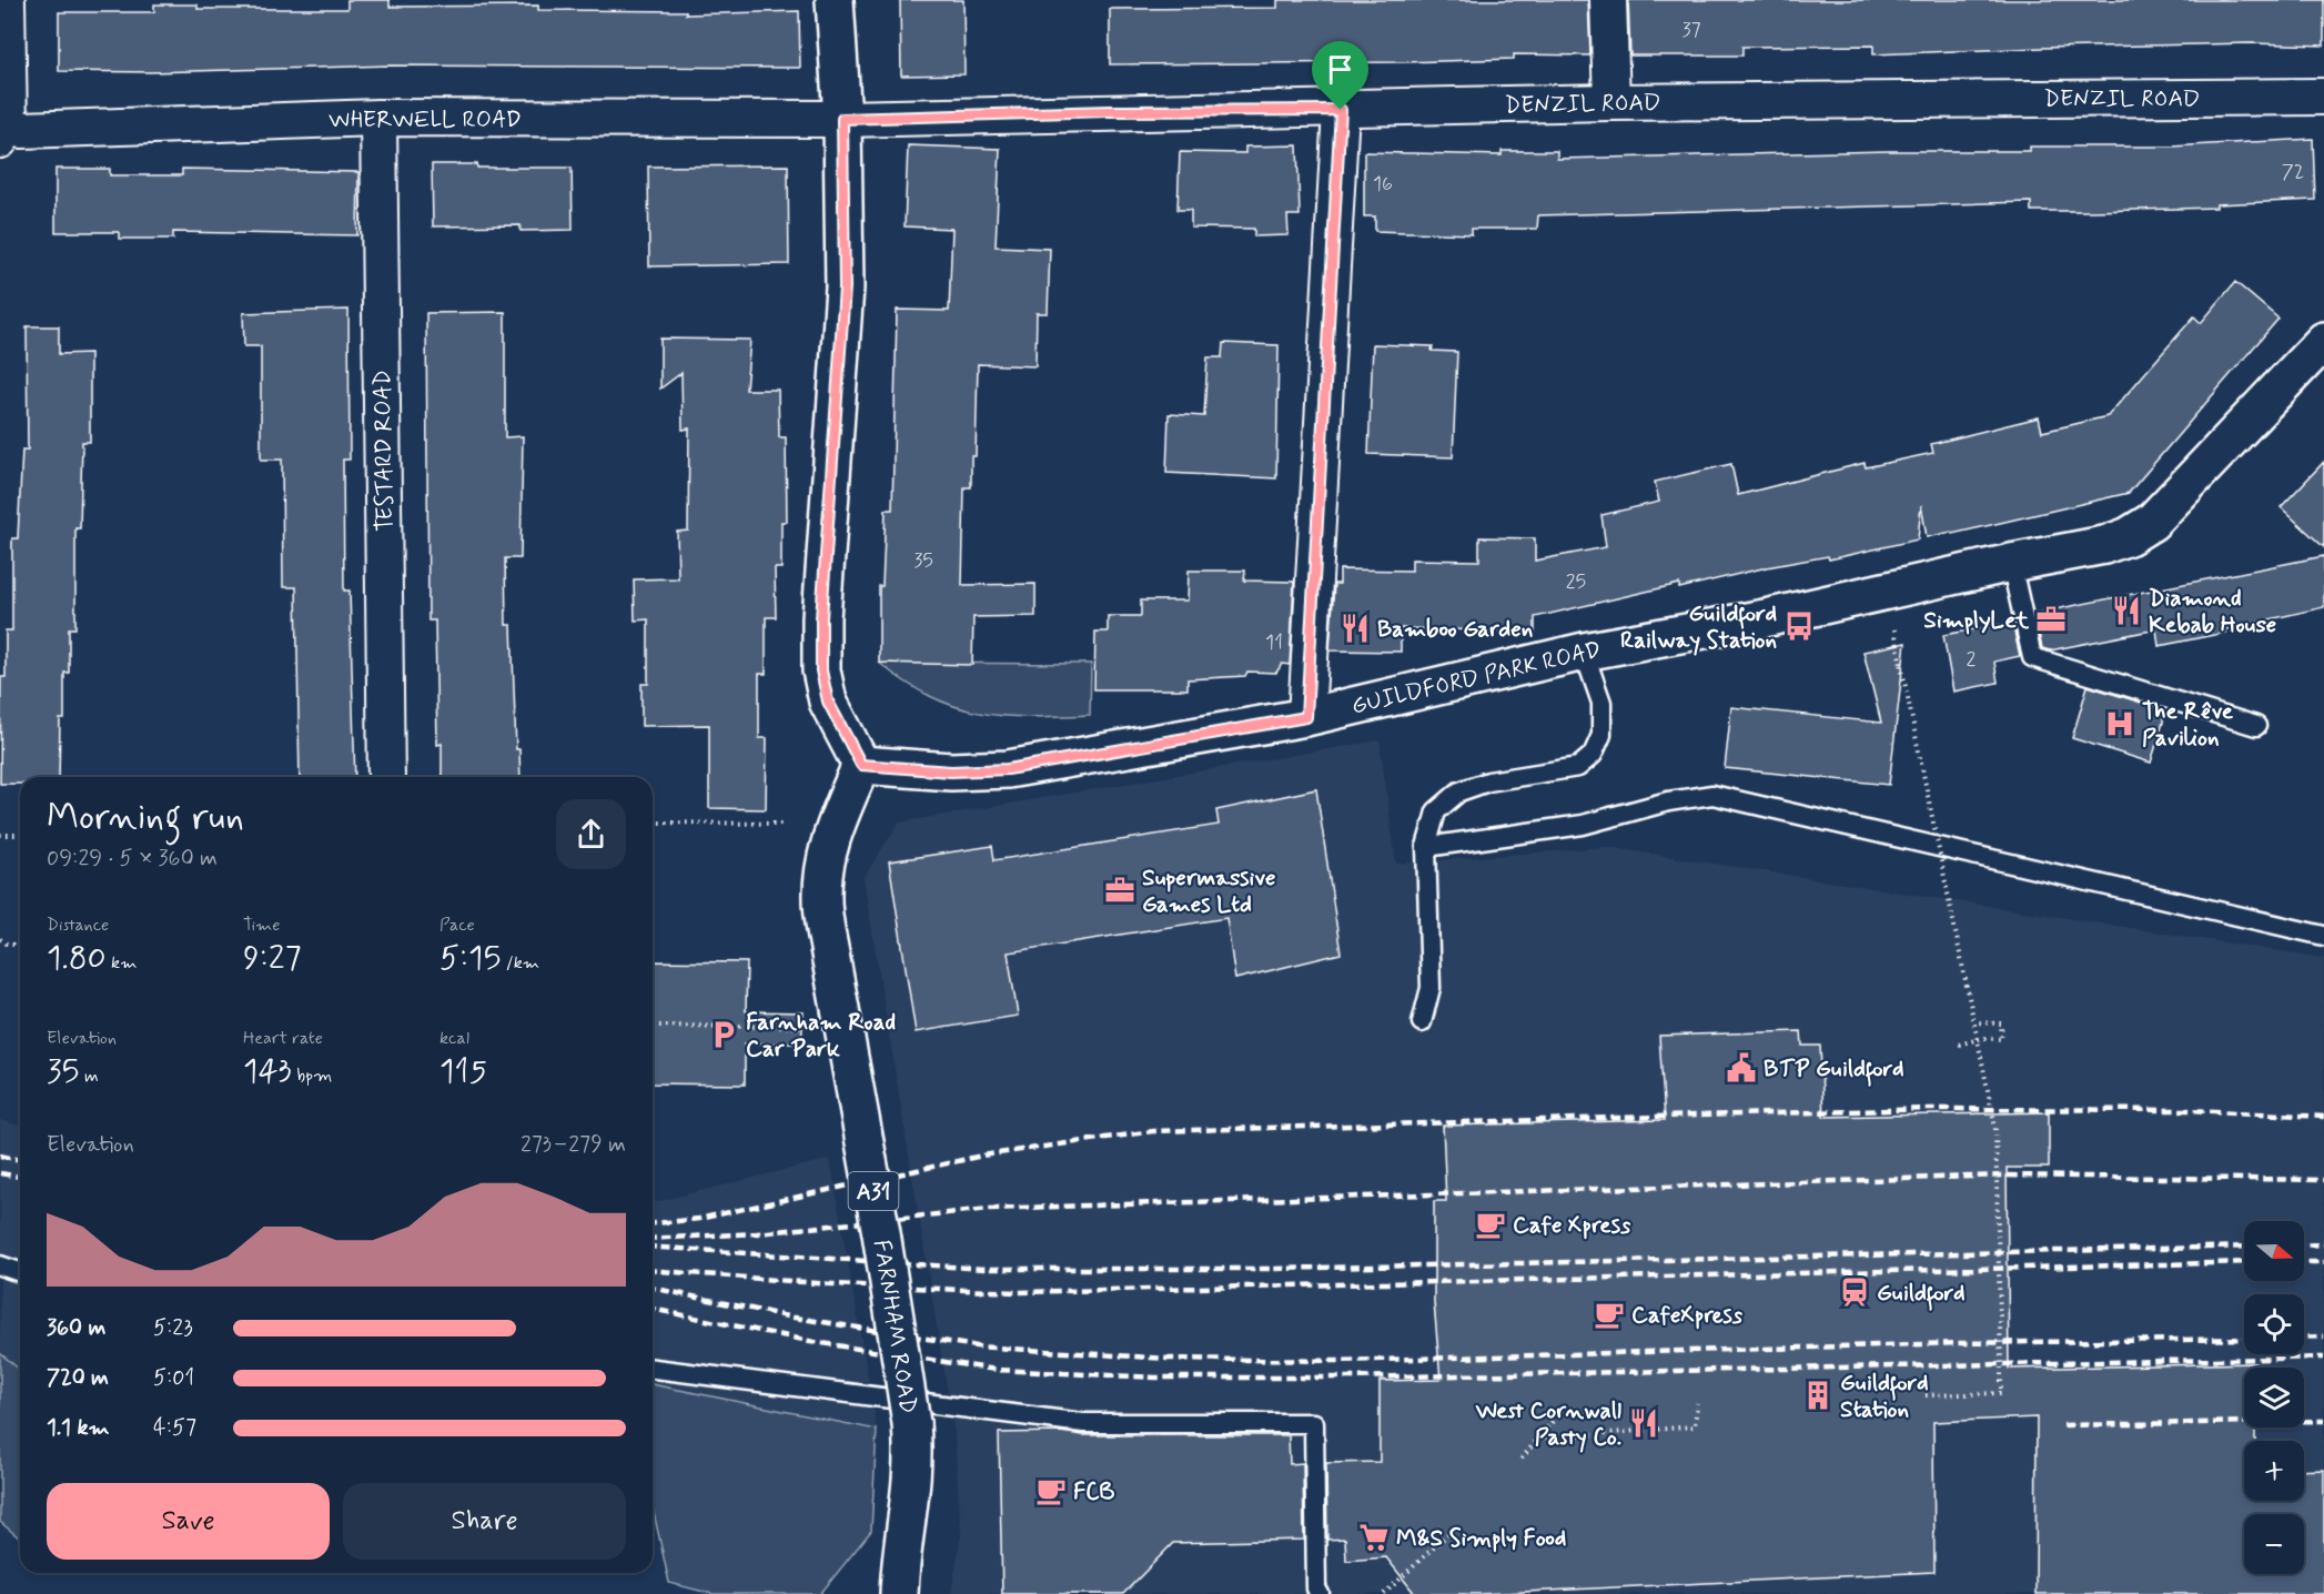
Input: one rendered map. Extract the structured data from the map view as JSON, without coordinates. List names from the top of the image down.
{
  "streets": {
    "main road": ["GUILDFORD PARK ROAD", "A31", "FARNHAM ROAD"],
    "street": ["DENZIL ROAD", "WHERWELL ROAD", "TESTARD ROAD"]
  },
  "crossings": [
    ["DENZIL ROAD", "WHERWELL ROAD"],
    ["WHERWELL ROAD", "TESTARD ROAD"],
    ["GUILDFORD PARK ROAD", "FARNHAM ROAD"]
  ],
  "places": {
    "restaurant": ["Diamond Kebab House", "Bamboo Garden", "West Cornwall Pasty Co."],
    "office": ["SimplyLet", "Supermassive Games Ltd"],
    "bus stop": ["Guildford Railway Station"],
    "hospital": ["The Rêve Pavilion"],
    "parking": ["Farnham Road Car Park"],
    "public building": ["BTP Guildford"],
    "cafe": ["Cafe Xpress", "CafeXpress", "FCB"],
    "station": ["Guildford"],
    "building": ["Guildford Station"],
    "supermarket": ["M&S Simply Food"]
  },
  "house_numbers": [
    "37",
    "72",
    "16",
    "35",
    "25",
    "11",
    "2"
  ],
  "north": "right",
  "page": {
    "heading": ["Morning run", "09:29 · 5 × 360 m"],
    "stats": [
      ["Distance", "1.80 km"],
      ["Time", "9:27"],
      ["Pace", "5:15 /km"],
      ["Elevation", "35 m"],
      ["Heart rate", "143 bpm"],
      ["kcal", "115"]
    ],
    "chart": ["Elevation", "273–279 m"],
    "map_buttons": ["+", "−"],
    "list": [
      {
        "name": "360 m",
        "note": "5:23"
      },
      {
        "name": "720 m",
        "note": "5:01"
      },
      {
        "name": "1.1 km",
        "note": "4:57"
      }
    ],
    "buttons": ["Save", "Share"]
  }
}
